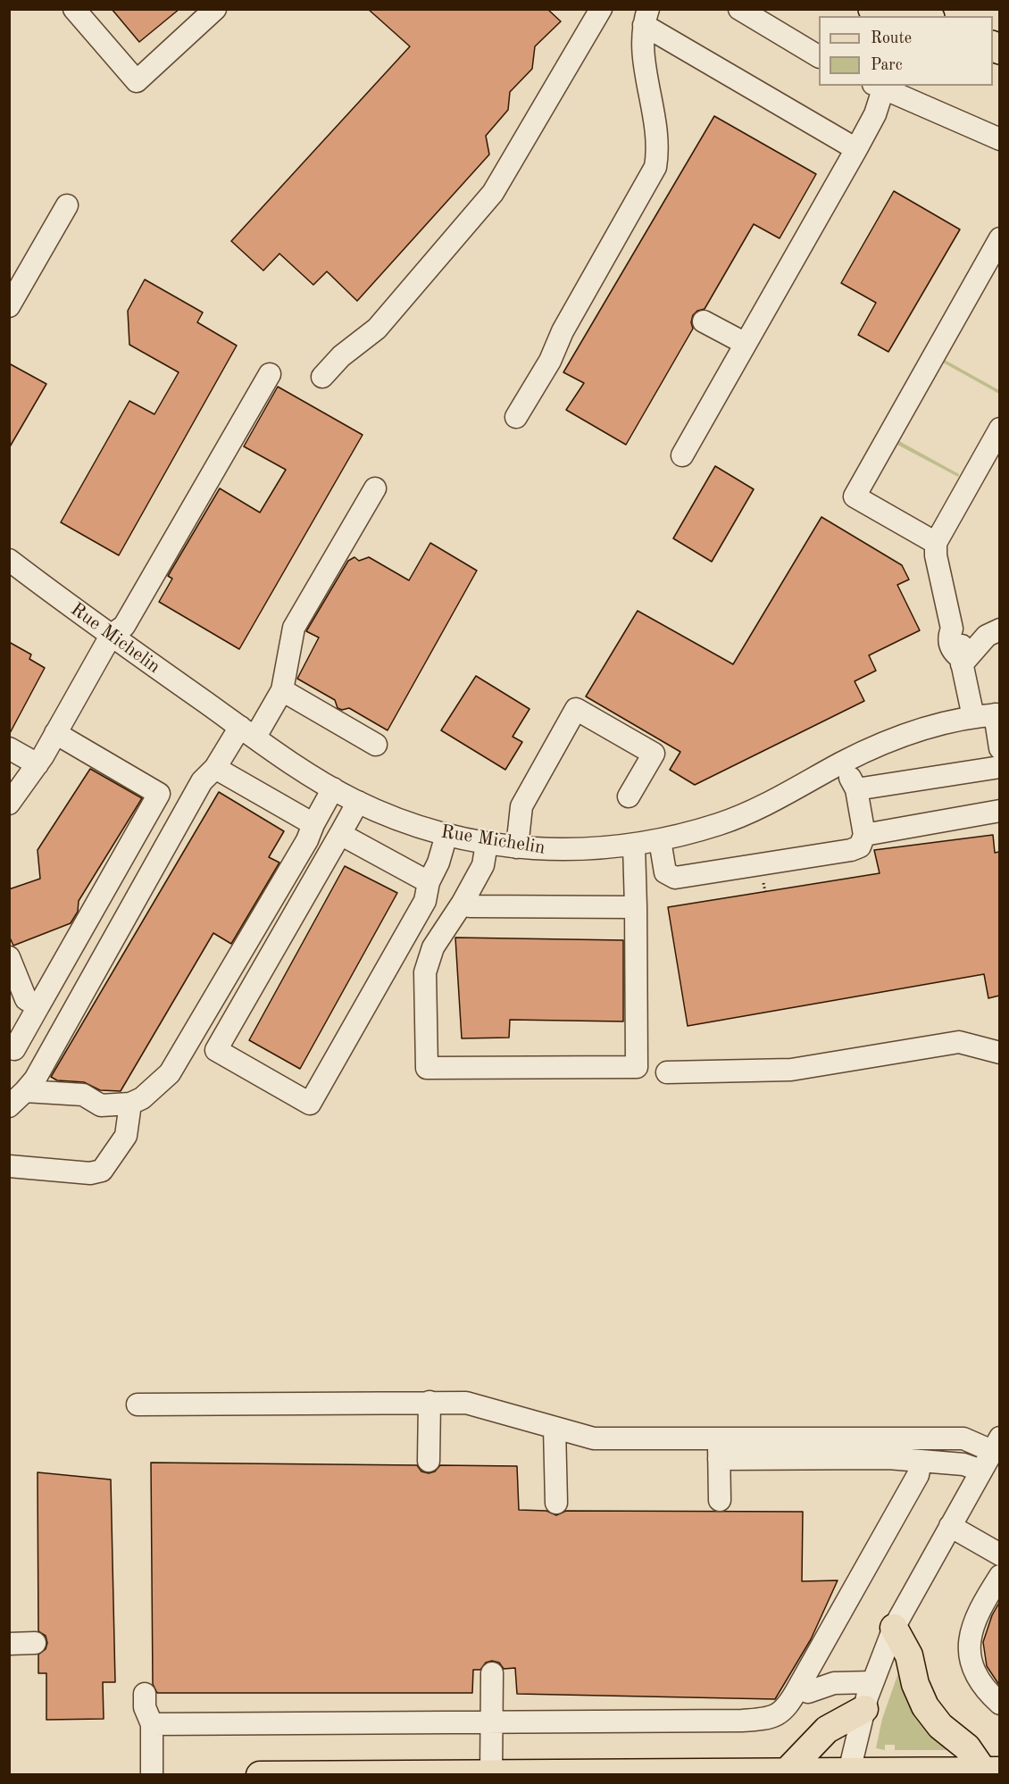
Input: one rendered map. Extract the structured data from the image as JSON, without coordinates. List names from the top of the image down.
{
  "streets": {
    "street": ["Rue Michelin"]
  },
  "legend": ["Route", "Parc"]
}
